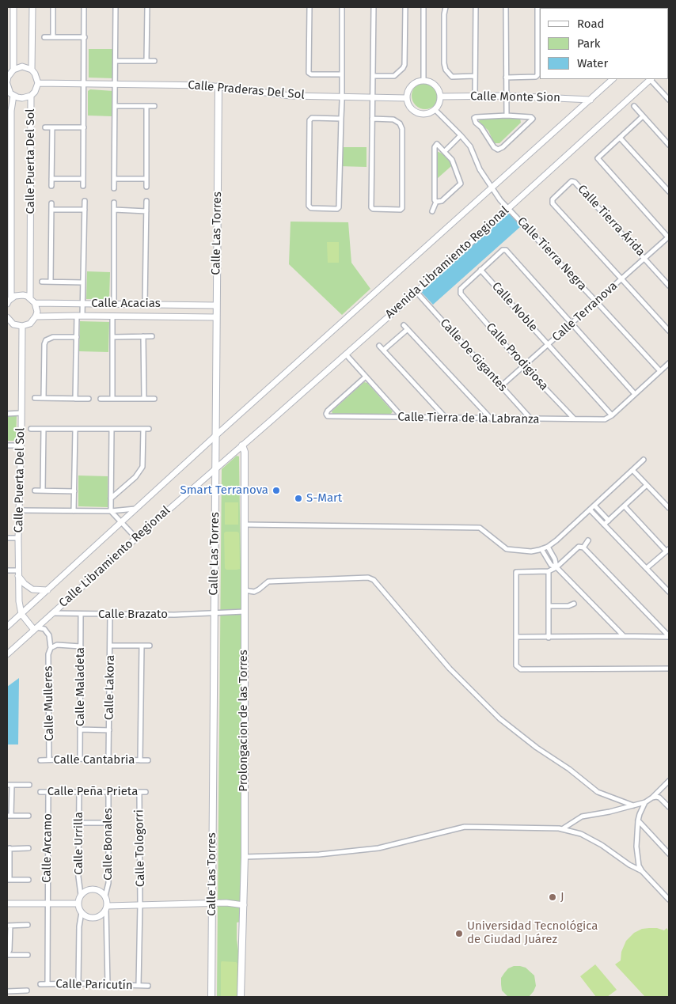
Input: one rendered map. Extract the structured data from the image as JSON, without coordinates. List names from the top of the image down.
{
  "streets": {
    "main road": ["Calle Las Torres", "Prolongacion de las Torres"],
    "street": [
      "Calle Praderas Del Sol",
      "Calle Monte Sion",
      "Calle Puerta Del Sol",
      "Calle Tierra Árida",
      "Calle Tierra Negra",
      "Avenida Libramiento Regional",
      "Calle Acacias",
      "Calle Noble",
      "Calle Terranova",
      "Calle De Gigantes",
      "Calle Prodigiosa",
      "Calle Tierra de la Labranza",
      "Calle Libramiento Regional",
      "Calle Brazato",
      "Calle Maladeta",
      "Calle Lakora",
      "Calle Mulleres",
      "Calle Cantabria",
      "Calle Peña Prieta",
      "Calle Urrilla",
      "Calle Bonales",
      "Calle Arcamo",
      "Calle Tologorri",
      "Calle Paricutín"
    ]
  },
  "crossings": [
    ["Calle Praderas Del Sol", "Calle Monte Sion"],
    ["Calle Praderas Del Sol", "Calle Las Torres"],
    ["Calle Puerta Del Sol", "Calle Libramiento Regional"],
    ["Calle Tierra Árida", "Calle Terranova"],
    ["Calle Las Torres", "Calle Acacias"],
    ["Calle Las Torres", "Calle Libramiento Regional"],
    ["Calle Las Torres", "Calle Brazato"],
    ["Calle Tierra Negra", "Avenida Libramiento Regional"],
    ["Calle Tierra Negra", "Calle Terranova"],
    ["Avenida Libramiento Regional", "Calle De Gigantes"],
    ["Avenida Libramiento Regional", "Calle Libramiento Regional"],
    ["Avenida Libramiento Regional", "Prolongacion de las Torres"],
    ["Calle Noble", "Calle Terranova"],
    ["Calle Noble", "Calle Prodigiosa"],
    ["Calle Noble", "Calle Tierra de la Labranza"],
    ["Calle Terranova", "Calle De Gigantes"],
    ["Calle Terranova", "Calle Prodigiosa"],
    ["Calle De Gigantes", "Calle Tierra de la Labranza"],
    ["Calle Prodigiosa", "Calle Tierra de la Labranza"],
    ["Calle Libramiento Regional", "Calle Brazato"],
    ["Calle Libramiento Regional", "Prolongacion de las Torres"],
    ["Calle Brazato", "Calle Maladeta"],
    ["Calle Brazato", "Calle Lakora"],
    ["Calle Brazato", "Prolongacion de las Torres"],
    ["Calle Maladeta", "Calle Cantabria"],
    ["Calle Lakora", "Calle Cantabria"],
    ["Calle Mulleres", "Calle Cantabria"],
    ["Calle Peña Prieta", "Calle Urrilla"],
    ["Calle Peña Prieta", "Calle Bonales"],
    ["Calle Peña Prieta", "Calle Arcamo"],
    ["Calle Peña Prieta", "Calle Tologorri"],
    ["Calle Urrilla", "Calle Bonales"],
    ["Calle Arcamo", "Calle Paricutín"],
    ["Calle Tologorri", "Calle Paricutín"]
  ],
  "places": [
    "Smart Terranova",
    "S-Mart",
    "J",
    "Universidad Tecnológica de Ciudad Juárez"
  ],
  "legend": ["Road", "Park", "Water"]
}
